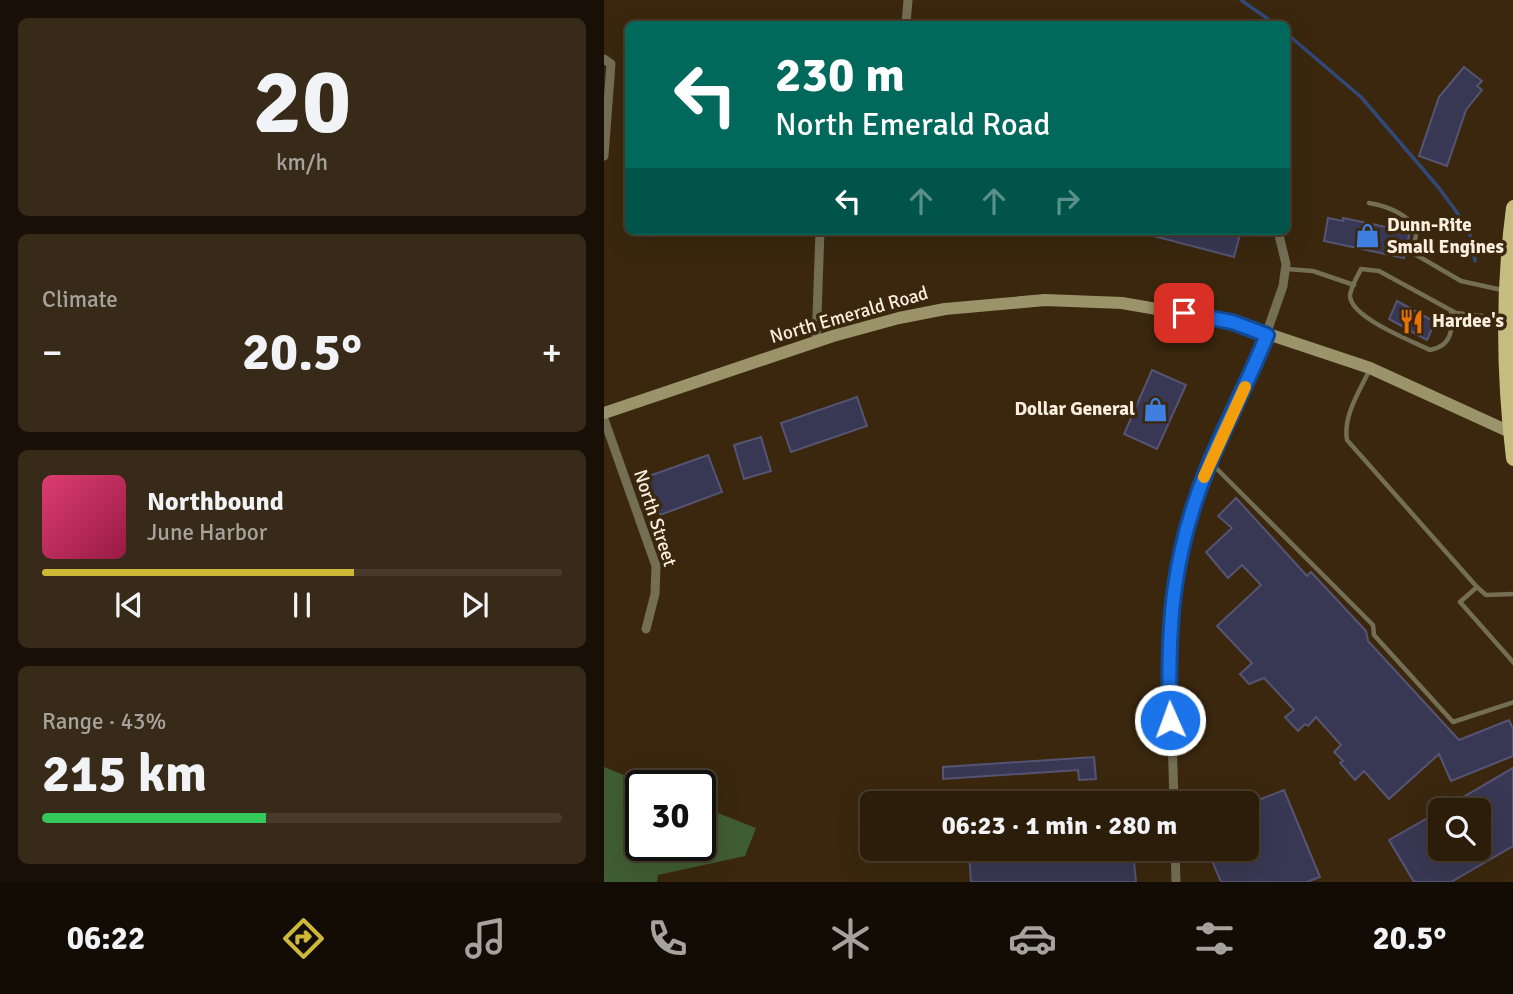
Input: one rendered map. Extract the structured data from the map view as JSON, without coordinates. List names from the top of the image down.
{
  "streets": {
    "main road": ["North Emerald Road"],
    "street": ["North Street"]
  },
  "places": {
    "shop": ["Dunn-Rite Small Engines", "Dollar General"],
    "restaurant": ["Hardee's"]
  },
  "page": {
    "tile": [
      ["20", "km/h"],
      "Climate",
      ["Range · 43%", "215 km"]
    ],
    "turn": ["230 m", "North Emerald Road"],
    "heat": ["−", "20.5°", "+"],
    "song": ["Northbound", "June Harbor"],
    "limit": "30",
    "trip": "06:23 · 1 min · 280 m",
    "tabs": ["06:22", "20.5°"]
  }
}
